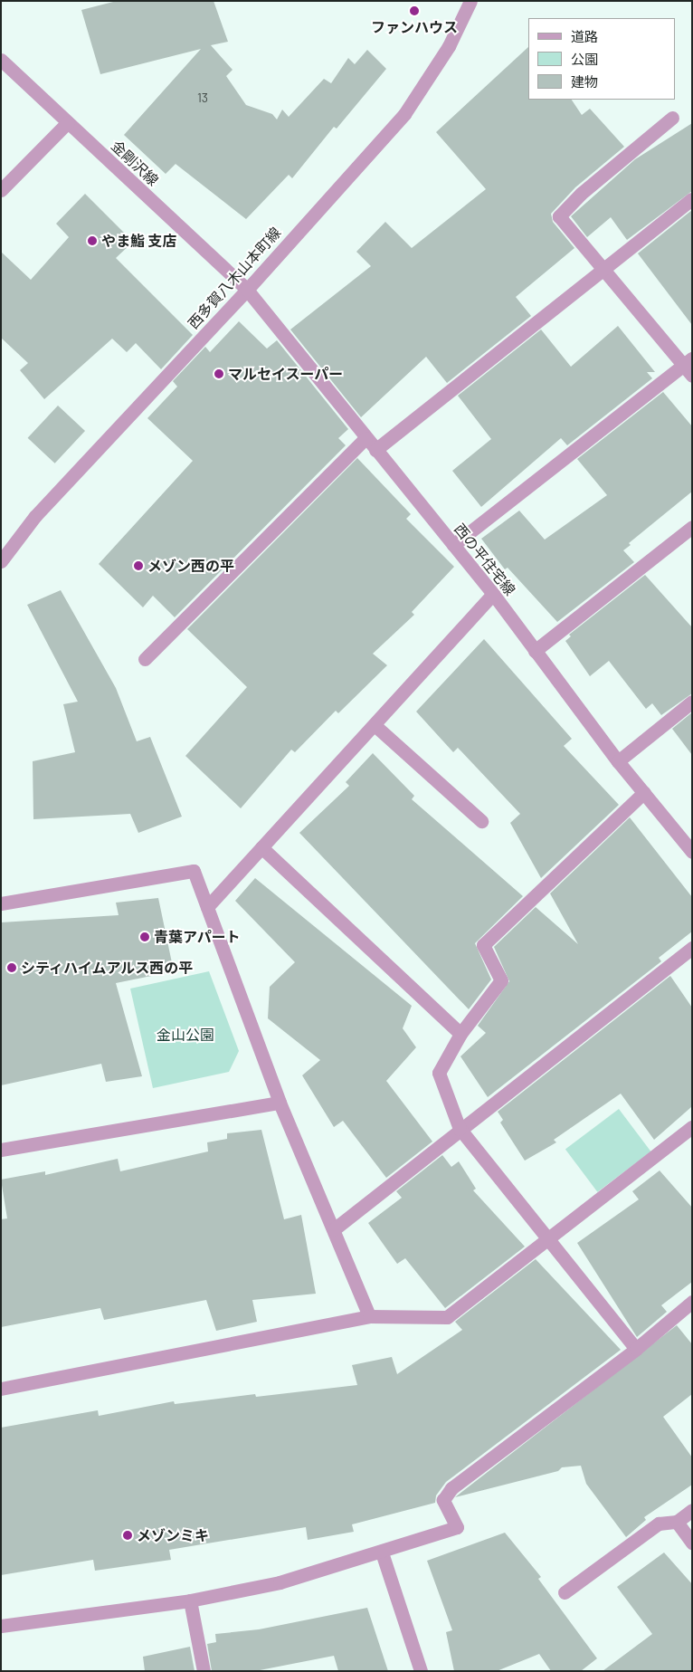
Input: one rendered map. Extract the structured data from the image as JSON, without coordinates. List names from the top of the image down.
{
  "streets": {
    "street": ["金剛沢線", "西多賀八木山本町線", "西の平住宅線"]
  },
  "crossings": [
    ["金剛沢線", "西多賀八木山本町線"],
    ["金剛沢線", "西の平住宅線"],
    ["西多賀八木山本町線", "西の平住宅線"]
  ],
  "parks": ["金山公園"],
  "places": [
    "ファンハウス",
    "やま鮨 支店",
    "マルセイスーパー",
    "メゾン西の平",
    "青葉アパート",
    "シティハイムアルス西の平",
    "メゾンミキ"
  ],
  "house_numbers": ["13"],
  "legend": ["道路", "公園", "建物"]
}
